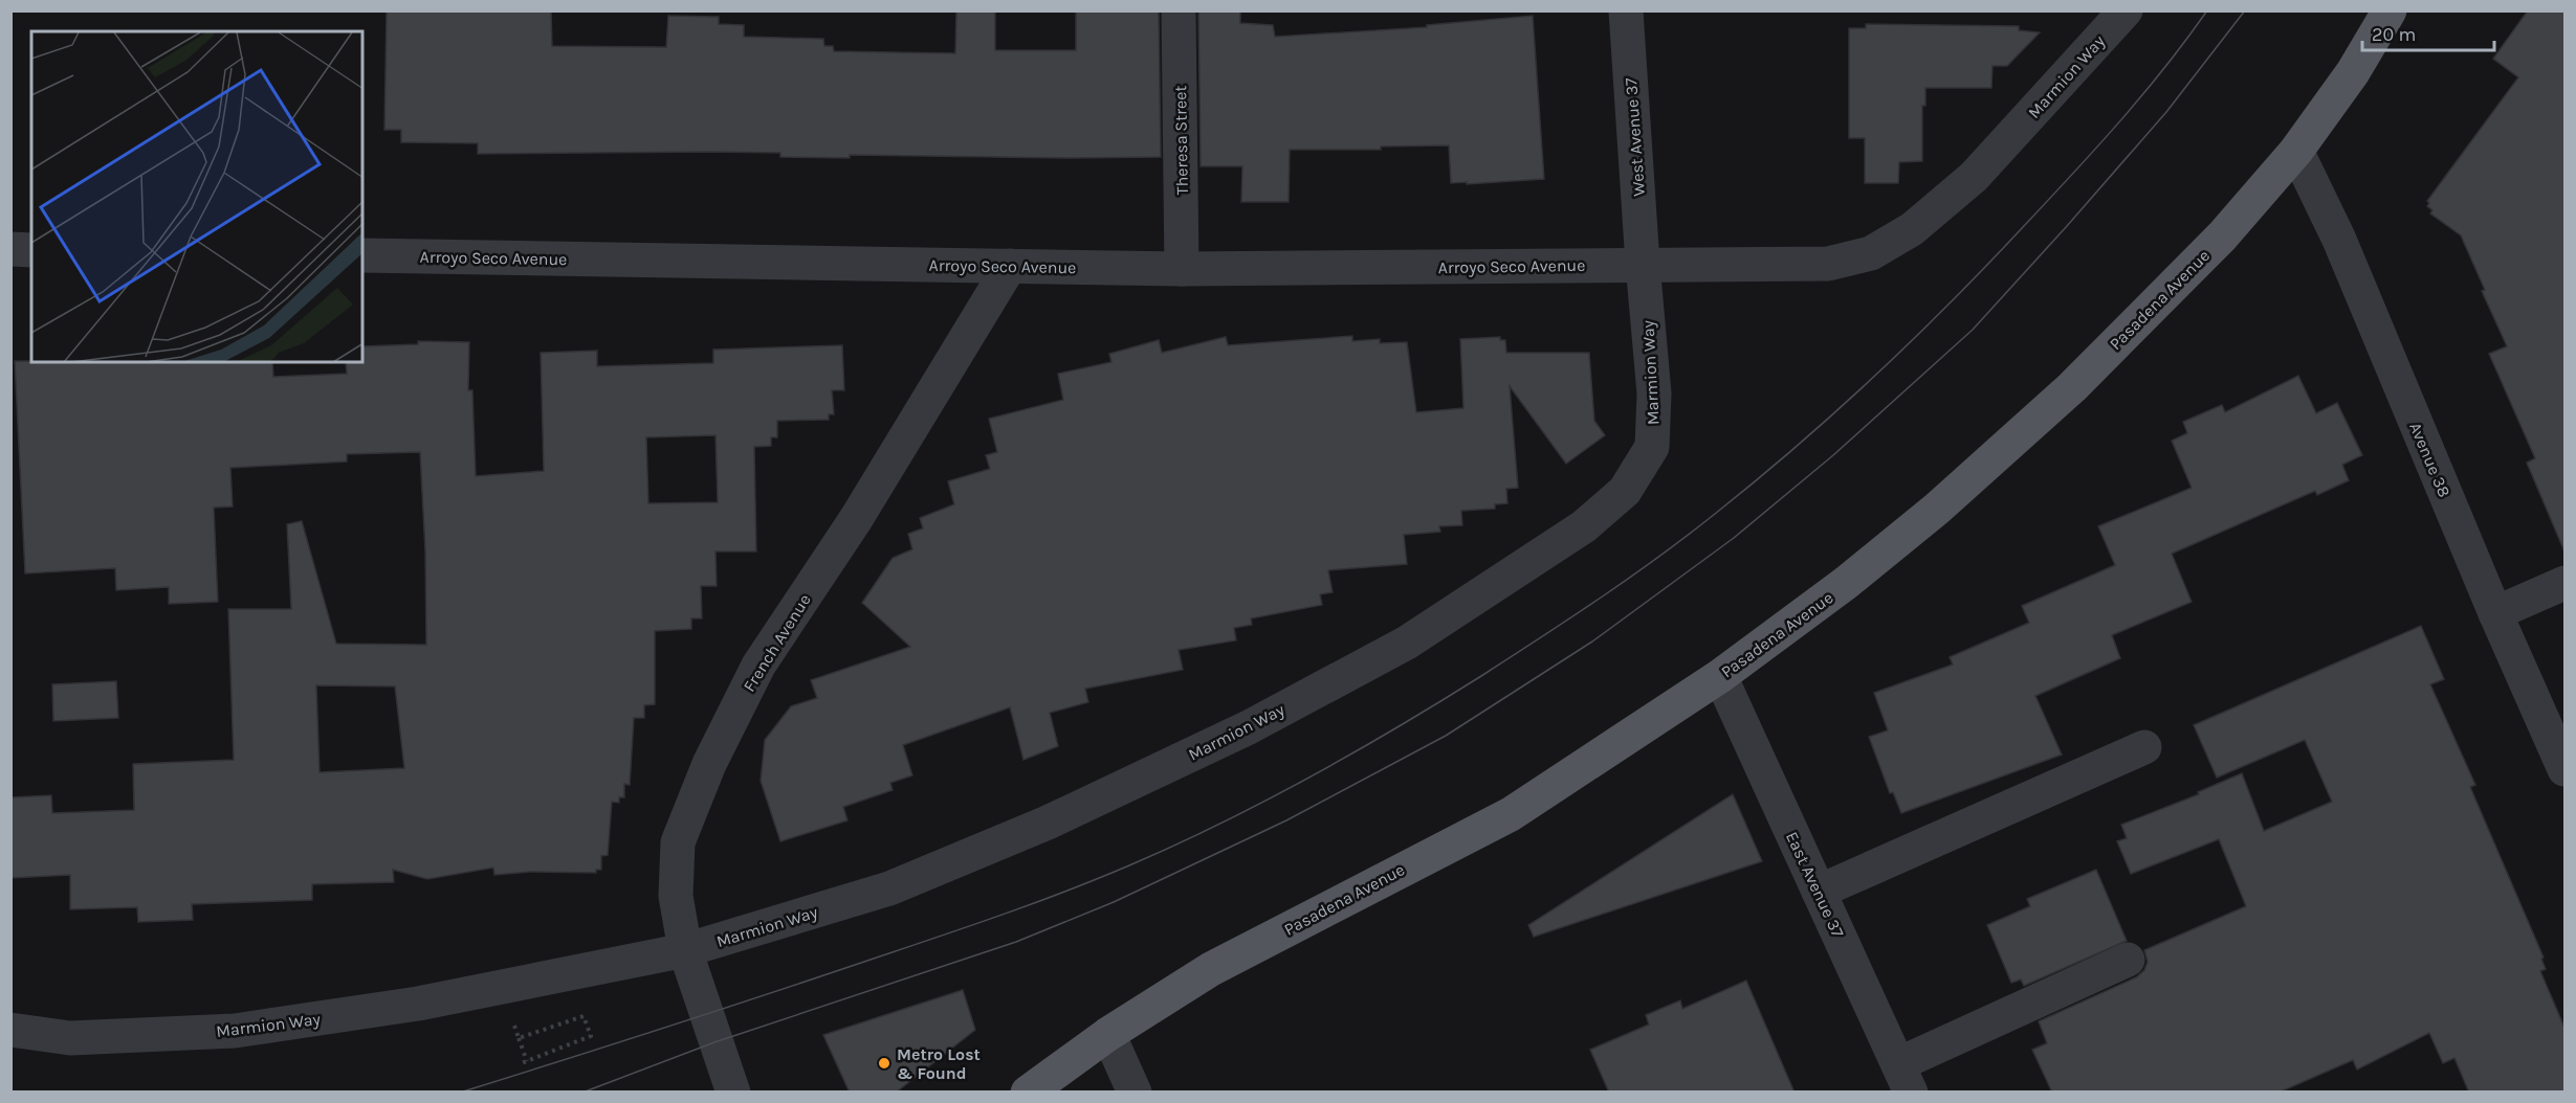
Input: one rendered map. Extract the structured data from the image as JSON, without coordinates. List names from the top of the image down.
{
  "streets": {
    "main road": ["Pasadena Avenue"],
    "street": [
      "Marmion Way",
      "West Avenue 37",
      "Theresa Street",
      "Arroyo Seco Avenue",
      "Avenue 38",
      "French Avenue",
      "East Avenue 37"
    ]
  },
  "crossings": [
    ["Marmion Way", "West Avenue 37"],
    ["Marmion Way", "Arroyo Seco Avenue"],
    ["Marmion Way", "French Avenue"],
    ["West Avenue 37", "Arroyo Seco Avenue"],
    ["Theresa Street", "Arroyo Seco Avenue"],
    ["Arroyo Seco Avenue", "French Avenue"],
    ["Pasadena Avenue", "Avenue 38"],
    ["Pasadena Avenue", "East Avenue 37"]
  ],
  "places": ["Metro Lost & Found"],
  "scale_bar": "20 m"
}
